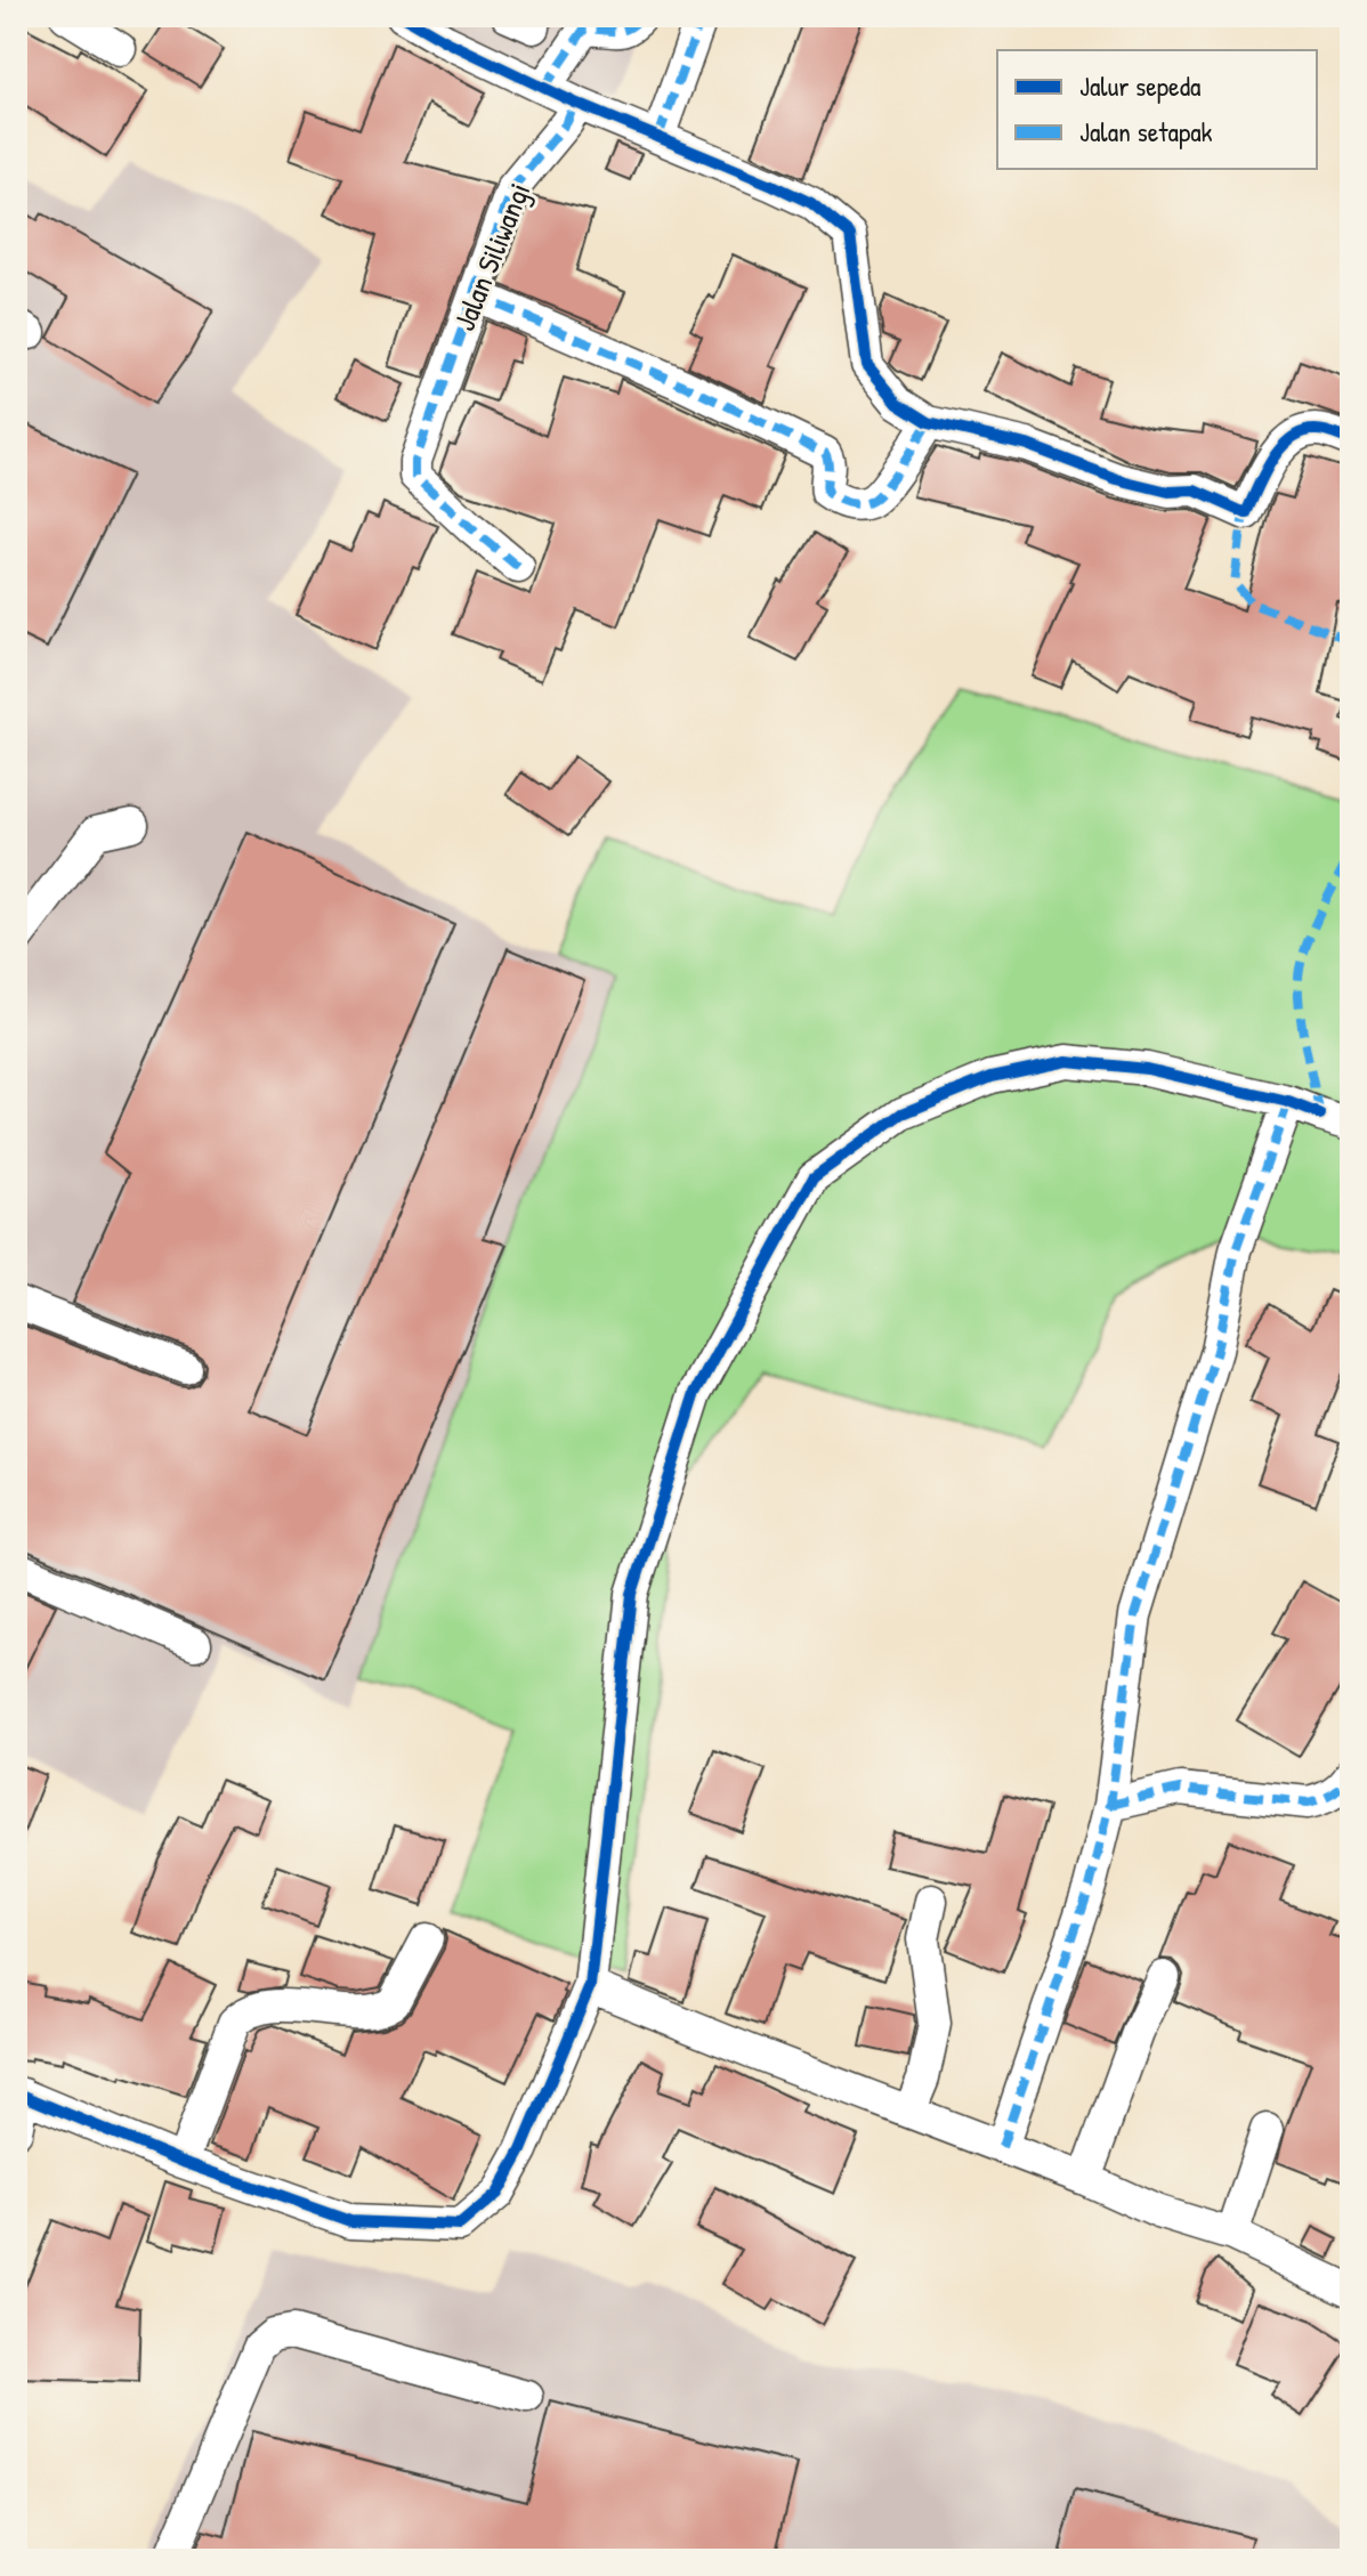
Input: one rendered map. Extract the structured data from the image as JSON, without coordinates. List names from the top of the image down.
{
  "streets": {
    "street": ["Jalan Siliwangi"]
  },
  "legend": ["Jalur sepeda", "Jalan setapak"]
}
